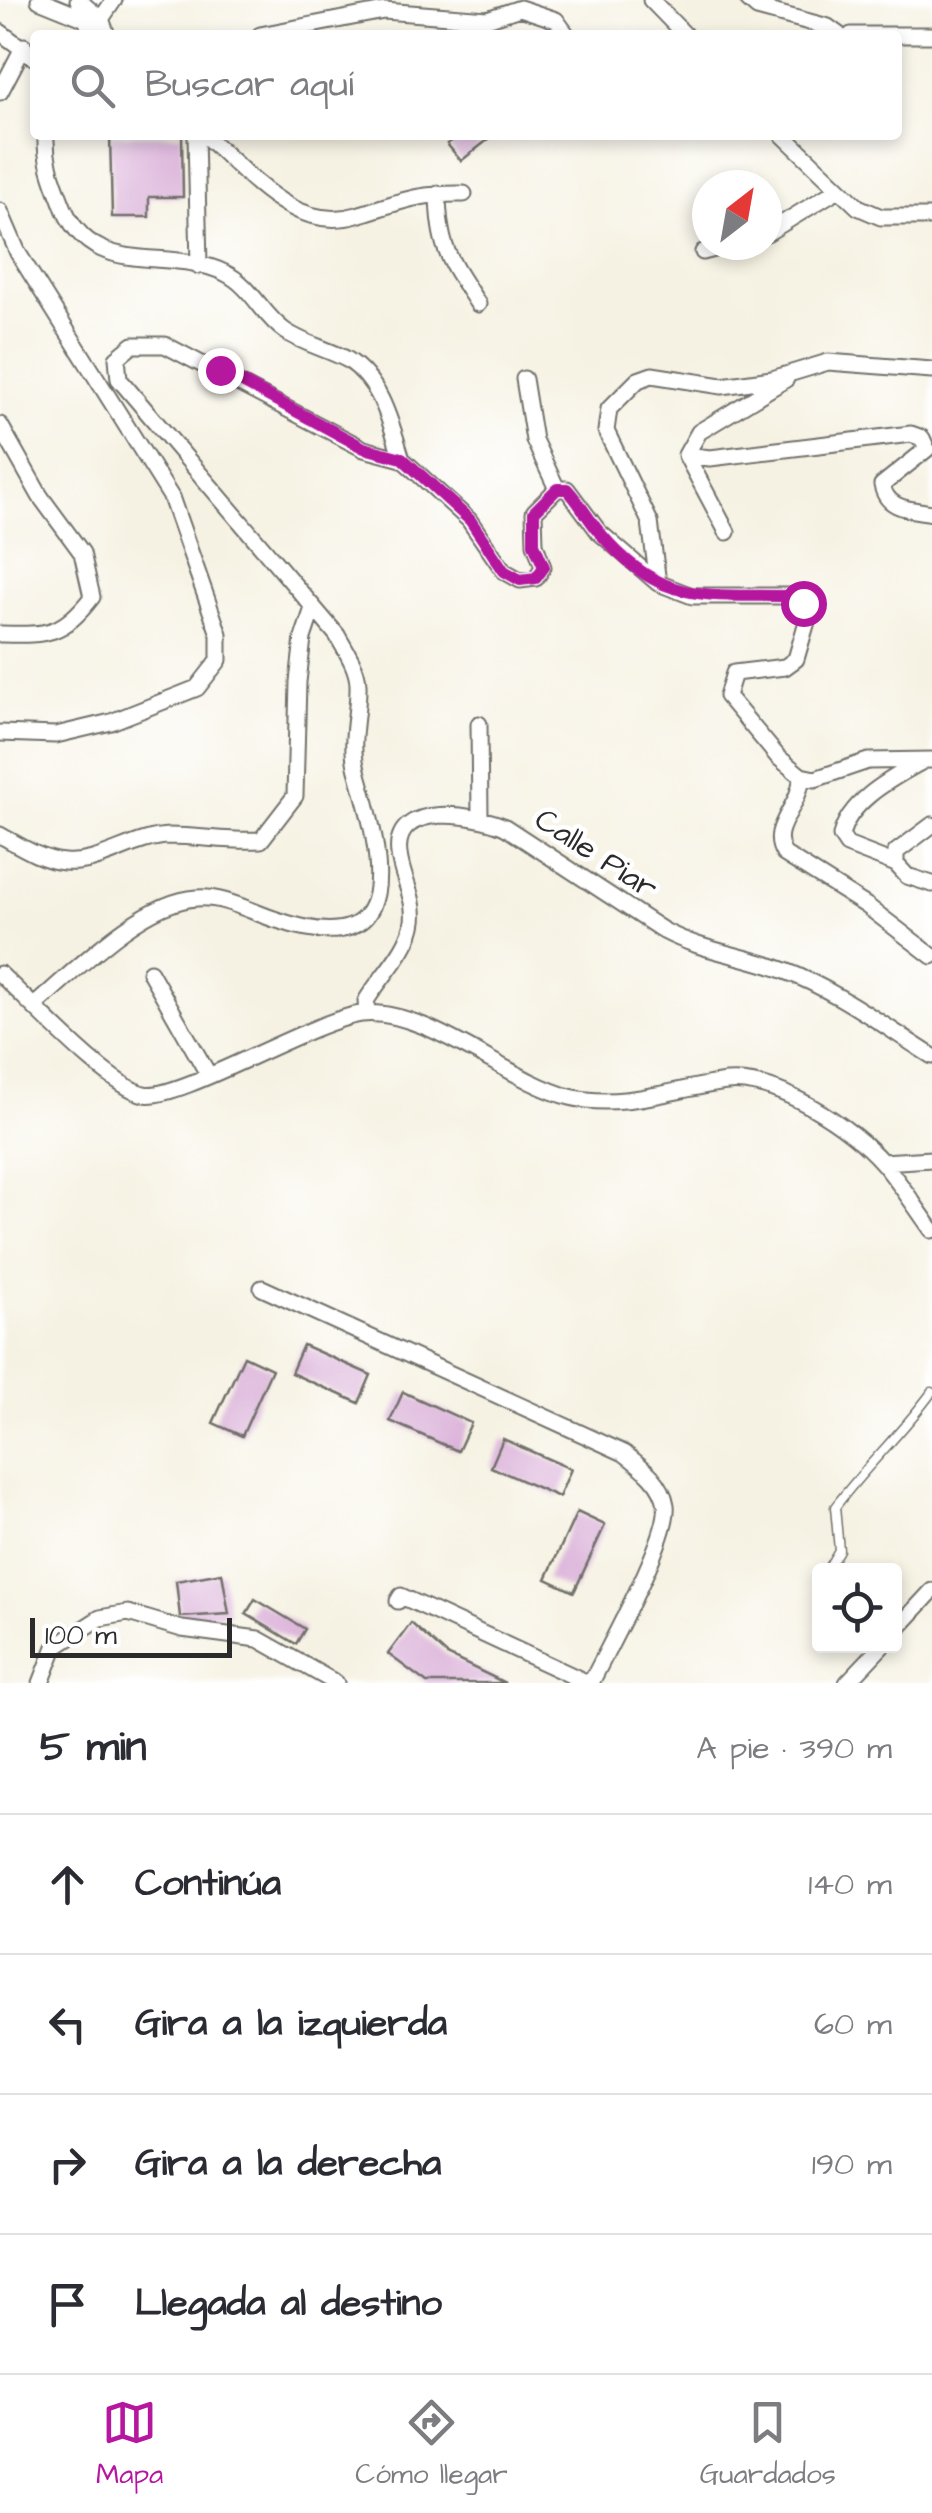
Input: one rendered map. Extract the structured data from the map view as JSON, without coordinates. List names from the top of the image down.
{
  "streets": {
    "street": ["Calle Piar"]
  },
  "scale_bar": "100 m",
  "north": "top right",
  "page": {
    "search": "Buscar aquí",
    "scale": "100 m",
    "heading": ["5 min", "A pie · 390 m"],
    "list": [
      ["Continúa", "140 m"],
      ["Gira a la izquierda", "60 m"],
      ["Gira a la derecha", "190 m"],
      "Llegada al destino"
    ],
    "nav": ["Mapa", "Cómo llegar", "Guardados"]
  }
}
